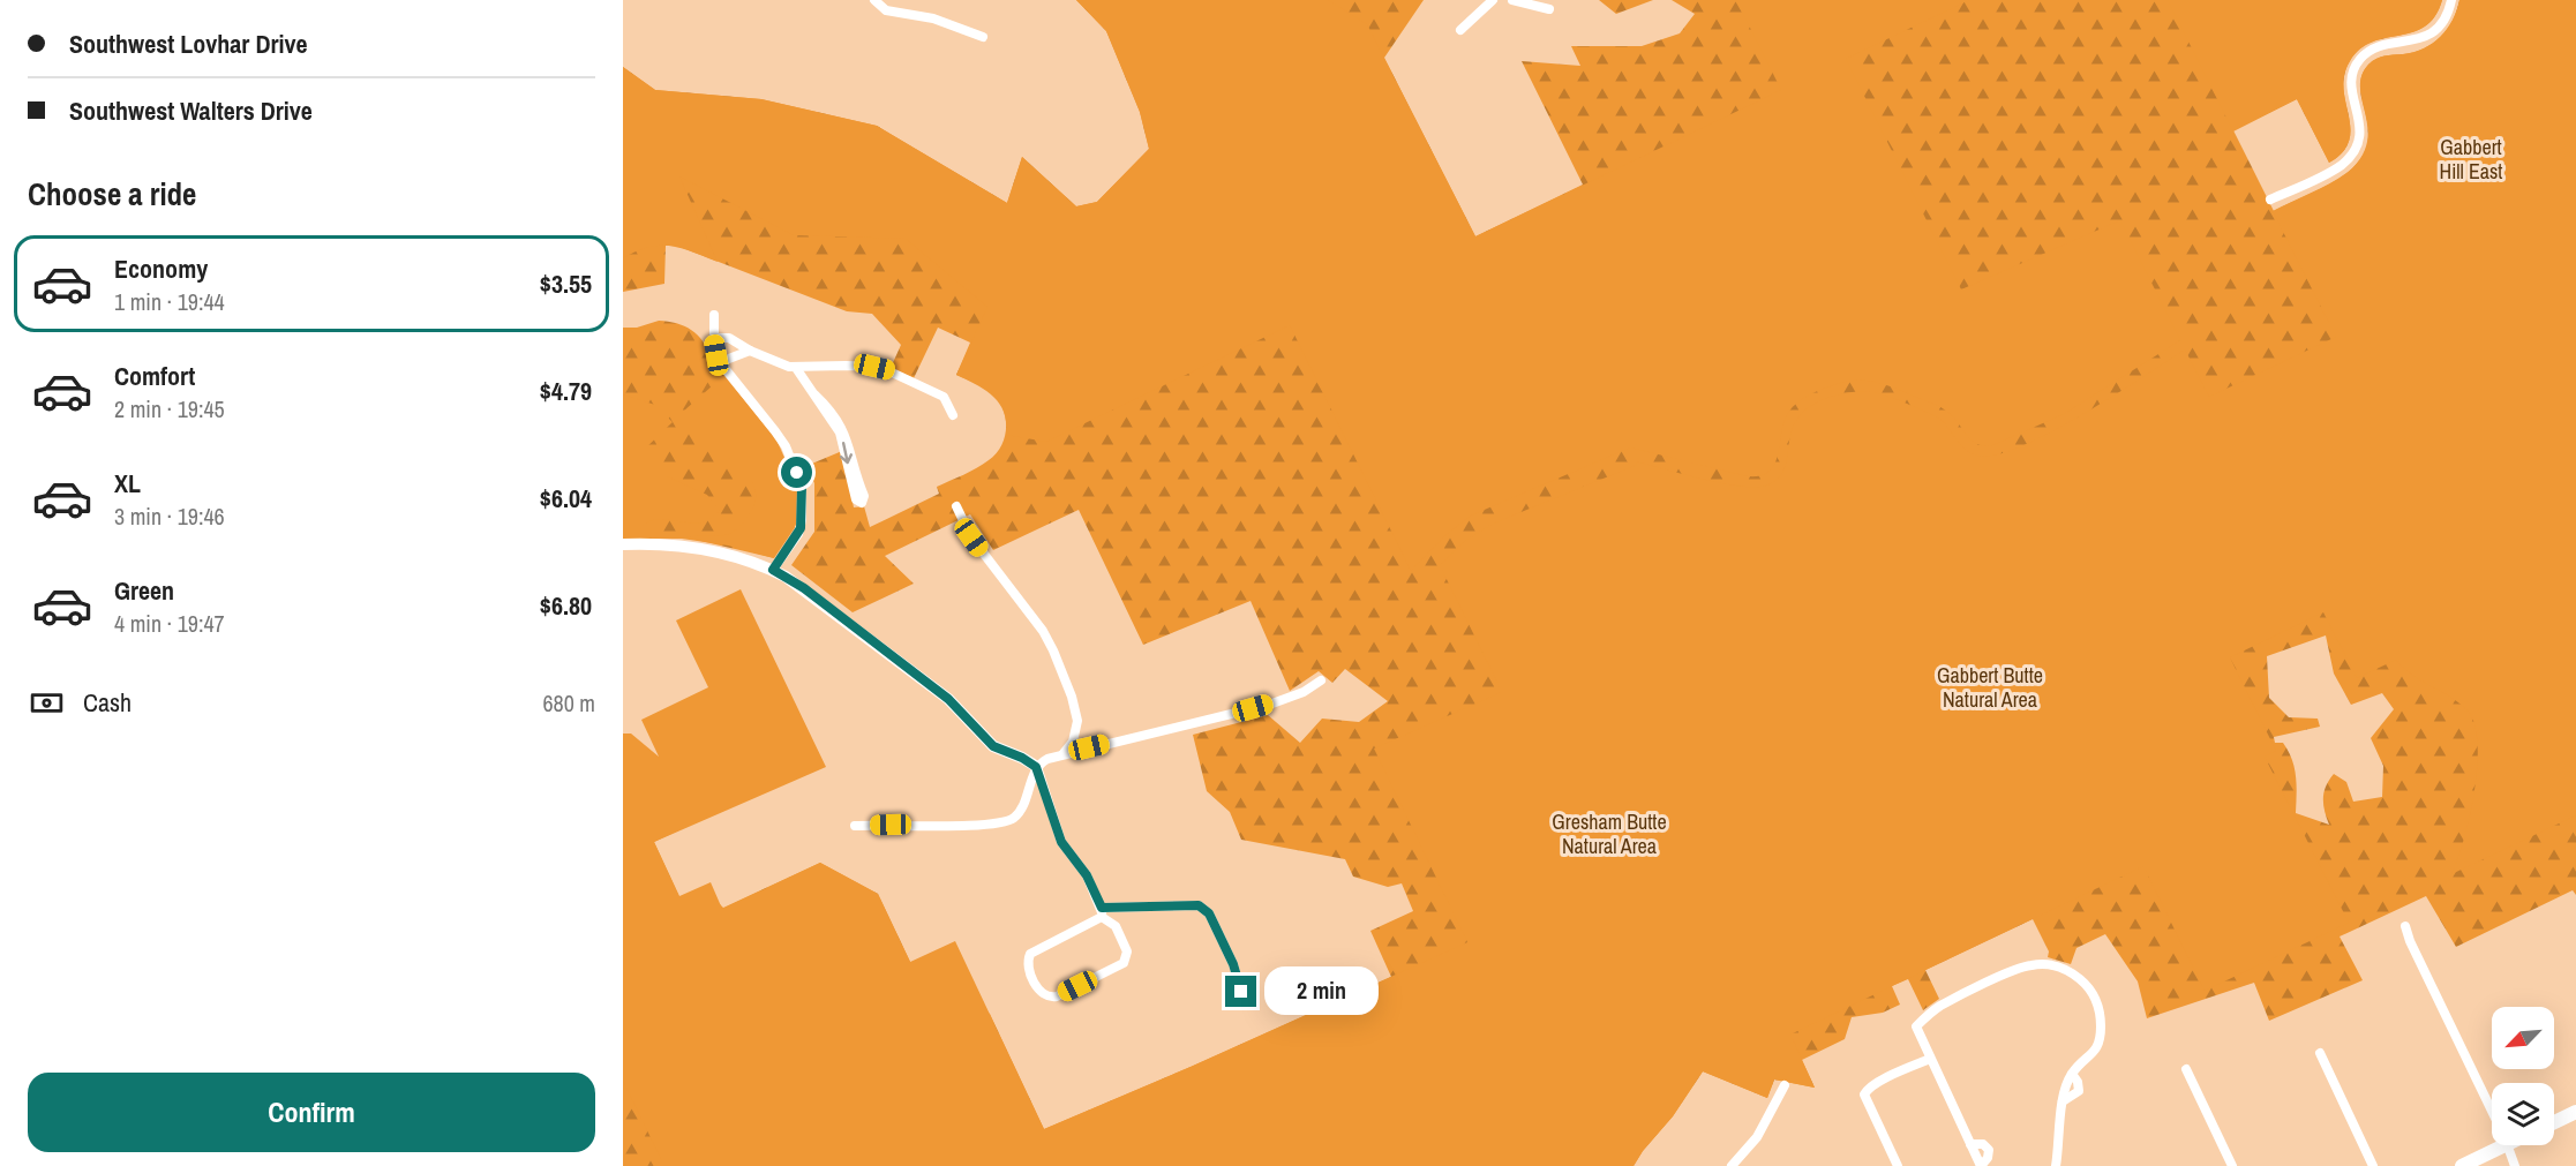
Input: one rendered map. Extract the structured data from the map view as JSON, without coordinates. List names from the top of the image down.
{
  "parks": ["Gabbert Hill East", "Gabbert Butte Natural Area", "Gresham Butte Natural Area"],
  "north": "bottom left",
  "page": {
    "banner": ["Southwest Lovhar Drive", "Southwest Walters Drive"],
    "heading": "Choose a ride",
    "list": [
      {
        "name": "Economy",
        "note": "1 min · 19:44",
        "value": "$3.55"
      },
      {
        "name": "Comfort",
        "note": "2 min · 19:45",
        "value": "$4.79"
      },
      {
        "name": "XL",
        "note": "3 min · 19:46",
        "value": "$6.04"
      },
      {
        "name": "Green",
        "note": "4 min · 19:47",
        "value": "$6.80"
      }
    ],
    "pay": ["Cash", "680 m"],
    "bubble": "2 min",
    "buttons": "Confirm"
  }
}
